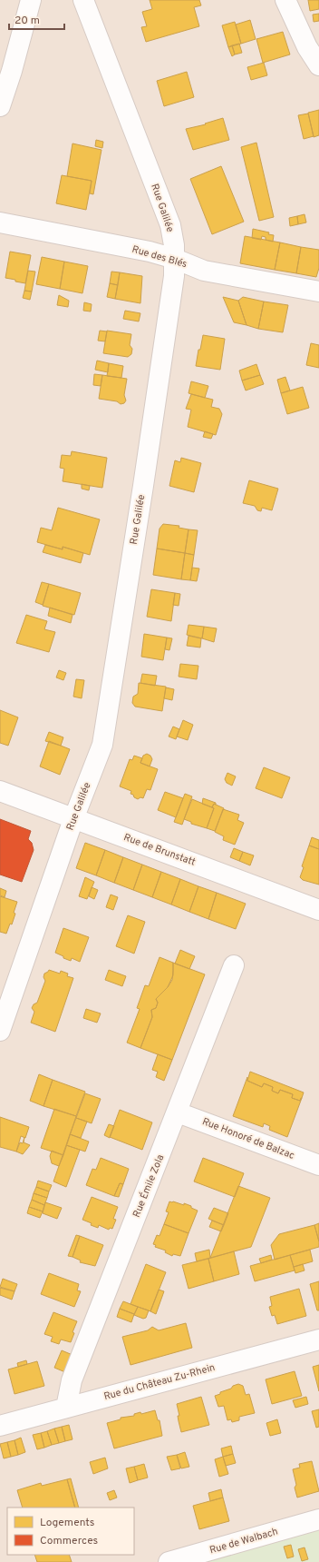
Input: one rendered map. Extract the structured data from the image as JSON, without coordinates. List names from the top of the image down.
{
  "streets": {
    "street": [
      "Rue Galilée",
      "Rue des Blés",
      "Rue de Brunstatt",
      "Rue Honoré de Balzac",
      "Rue Émile Zola",
      "Rue du Château Zu-Rhein",
      "Rue de Walbach"
    ]
  },
  "crossings": [
    ["Rue Galilée", "Rue des Blés"],
    ["Rue Galilée", "Rue de Brunstatt"],
    ["Rue Honoré de Balzac", "Rue Émile Zola"],
    ["Rue Émile Zola", "Rue du Château Zu-Rhein"]
  ],
  "legend": ["Logements", "Commerces"],
  "scale_bar": "20 m"
}
